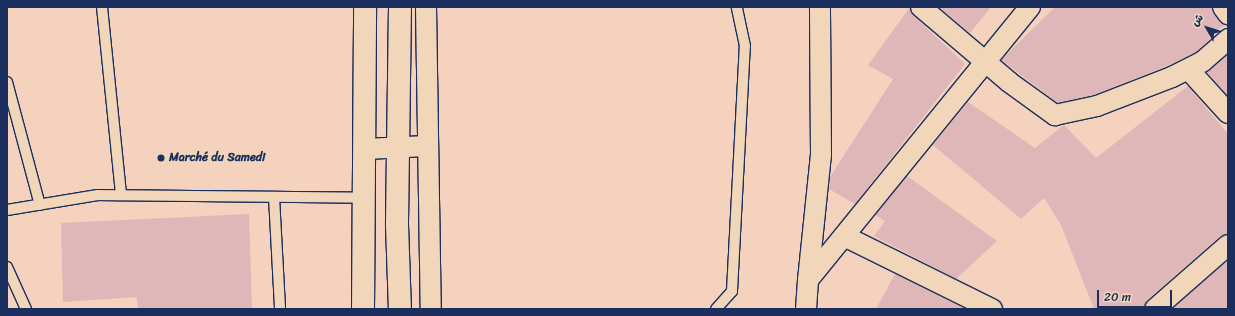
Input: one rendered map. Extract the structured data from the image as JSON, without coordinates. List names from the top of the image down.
{
  "places": ["Marché du Samedi"],
  "scale_bar": "20 m",
  "north": "top left"
}
